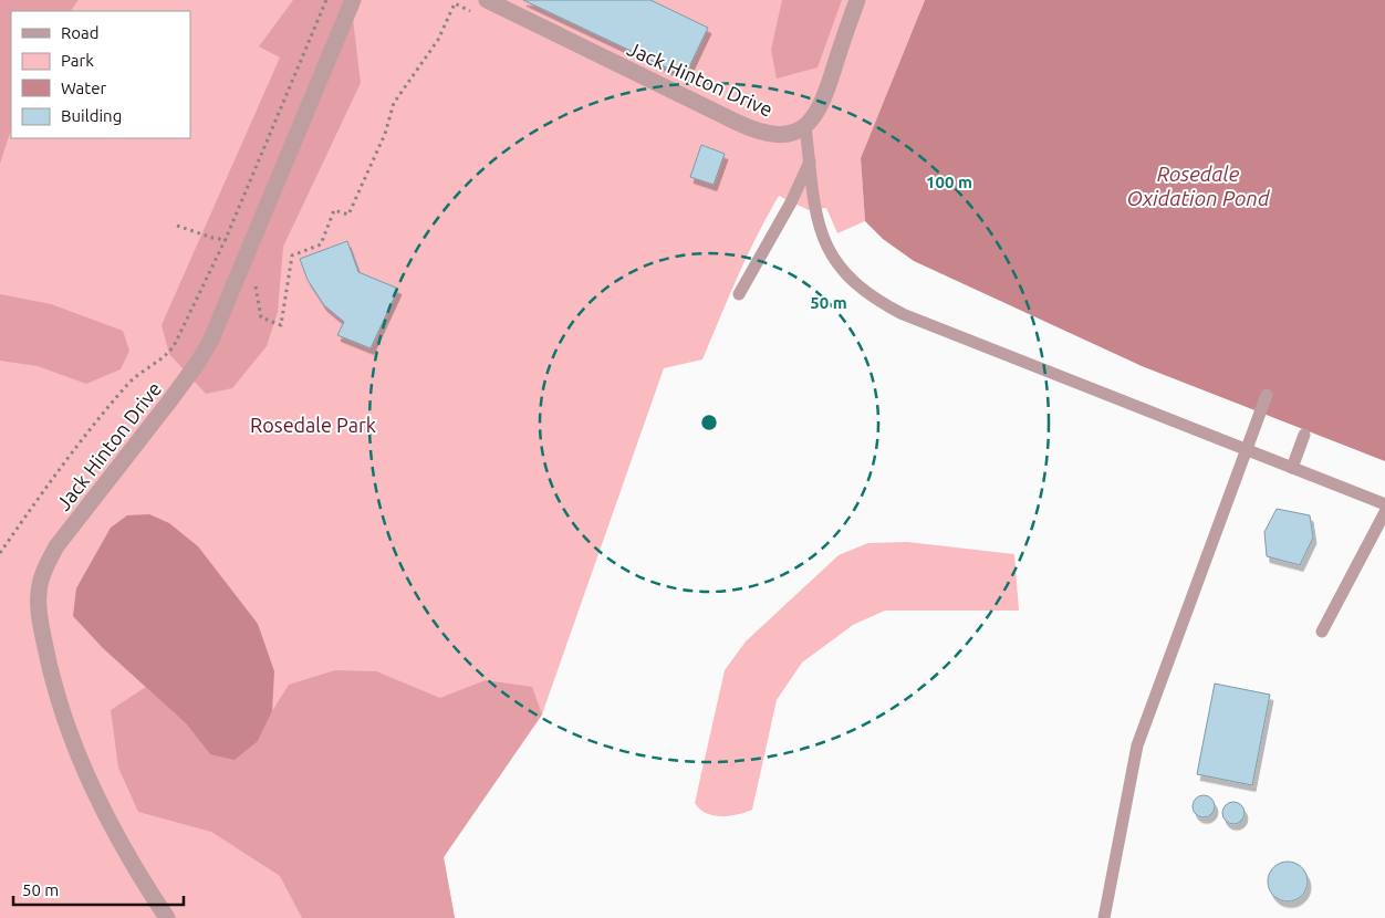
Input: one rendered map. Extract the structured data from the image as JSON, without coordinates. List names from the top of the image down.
{
  "streets": {
    "street": ["Jack Hinton Drive"]
  },
  "water": ["Rosedale Oxidation Pond"],
  "parks": ["Rosedale Park"],
  "legend": [
    "Road",
    "Park",
    "Water",
    "Building"
  ],
  "scale_bar": "50 m",
  "rings": ["100 m", "50 m"]
}
